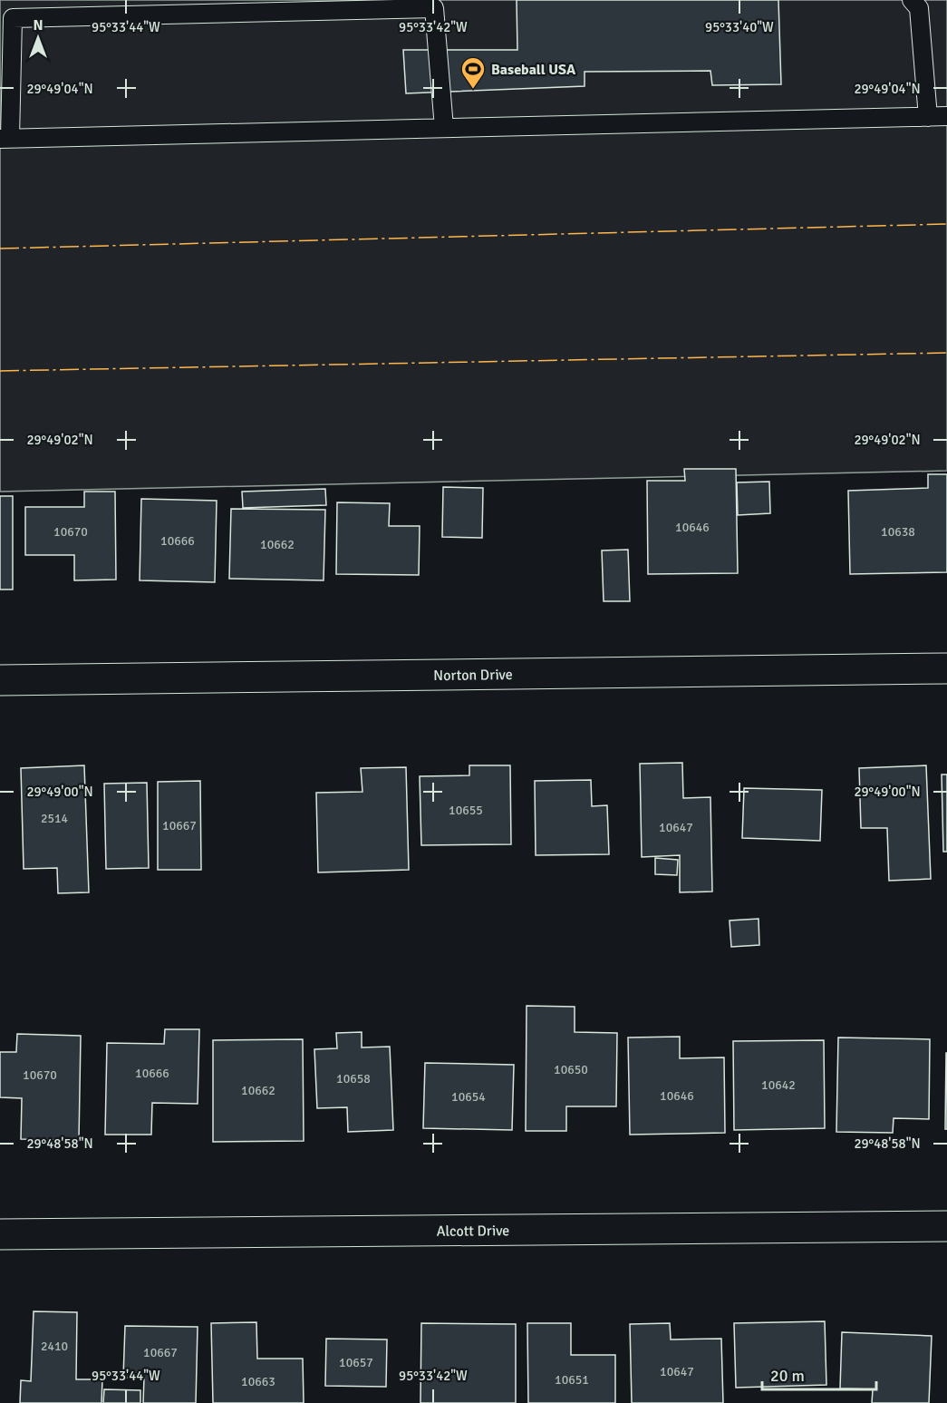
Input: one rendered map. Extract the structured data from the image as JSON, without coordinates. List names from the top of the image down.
{
  "streets": {
    "street": ["Norton Drive", "Alcott Drive"]
  },
  "places": {
    "sports": ["Baseball USA"]
  },
  "house_numbers": [
    "10646",
    "10670",
    "10638",
    "10666",
    "10662",
    "10655",
    "2514",
    "10667",
    "10647",
    "10650",
    "10666",
    "10670",
    "10658",
    "10642",
    "10662",
    "10646",
    "10654",
    "2410",
    "10667",
    "10657",
    "10647",
    "10651",
    "10663"
  ],
  "scale_bar": "20 m",
  "north": "top",
  "coordinates": [
    "95°33'44\"W",
    "95°33'42\"W",
    "95°33'40\"W",
    "29°49'04\"N",
    "29°49'02\"N",
    "29°49'00\"N",
    "29°48'58\"N"
  ]
}
